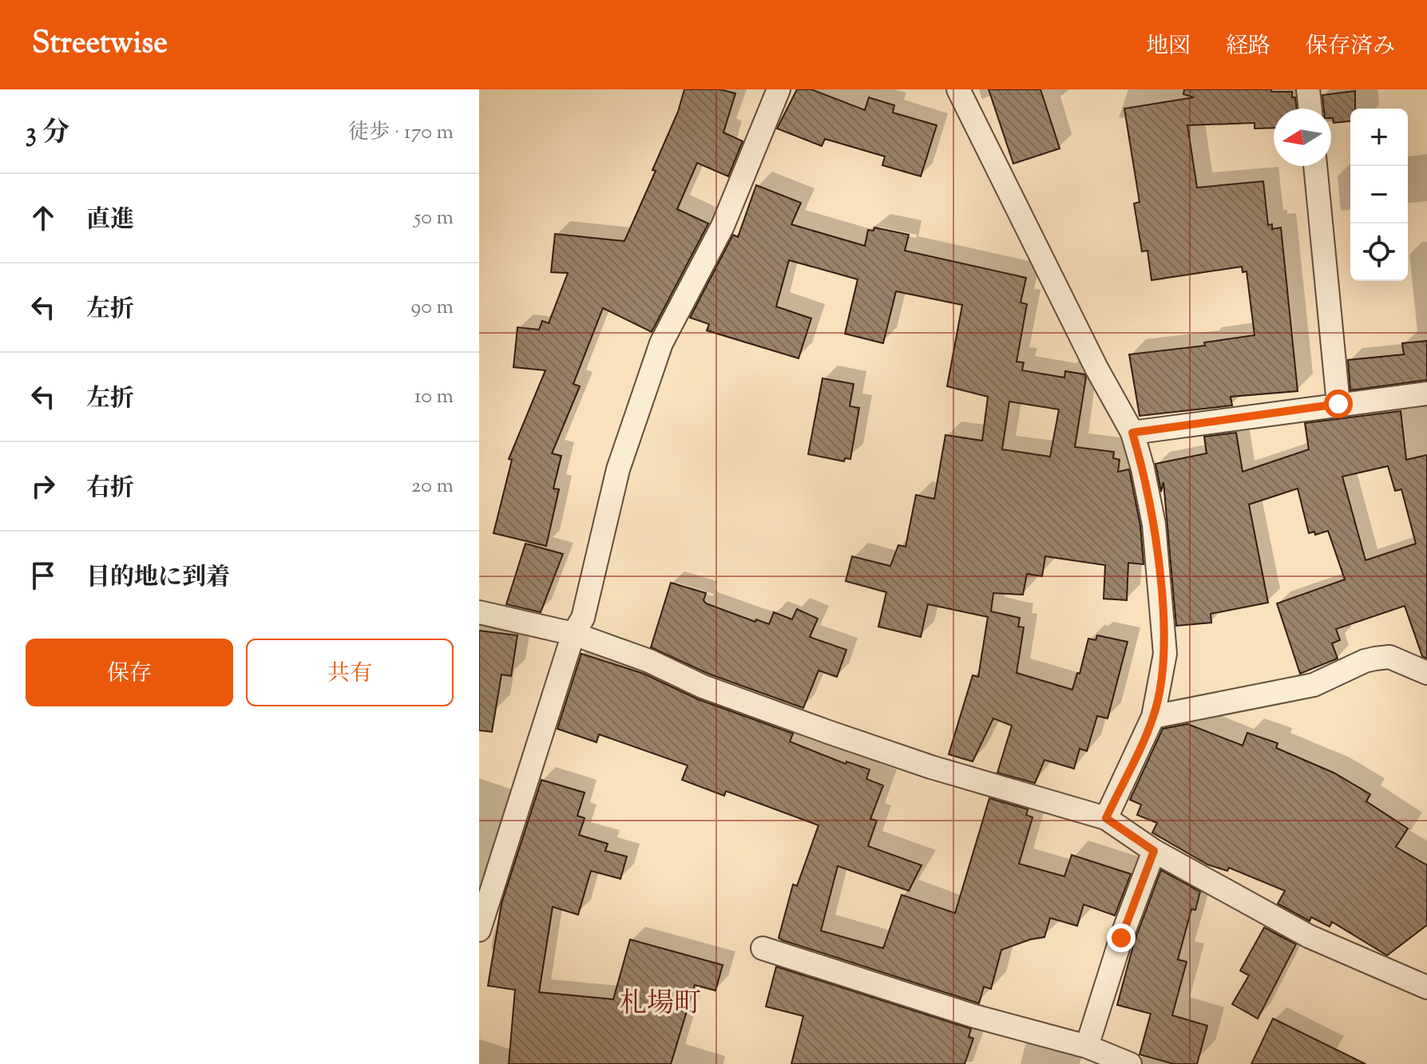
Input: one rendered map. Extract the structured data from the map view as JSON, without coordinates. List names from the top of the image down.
{
  "districts": ["札場町"],
  "north": "left",
  "page": {
    "header": "Streetwise",
    "nav": ["地図", "経路", "保存済み"],
    "heading": ["3 分", "徒歩 · 170 m"],
    "map_buttons": ["+", "−"],
    "list": [
      ["直進", "50 m"],
      ["左折", "90 m"],
      ["左折", "10 m"],
      ["右折", "20 m"],
      "目的地に到着"
    ],
    "buttons": ["保存", "共有"]
  }
}
